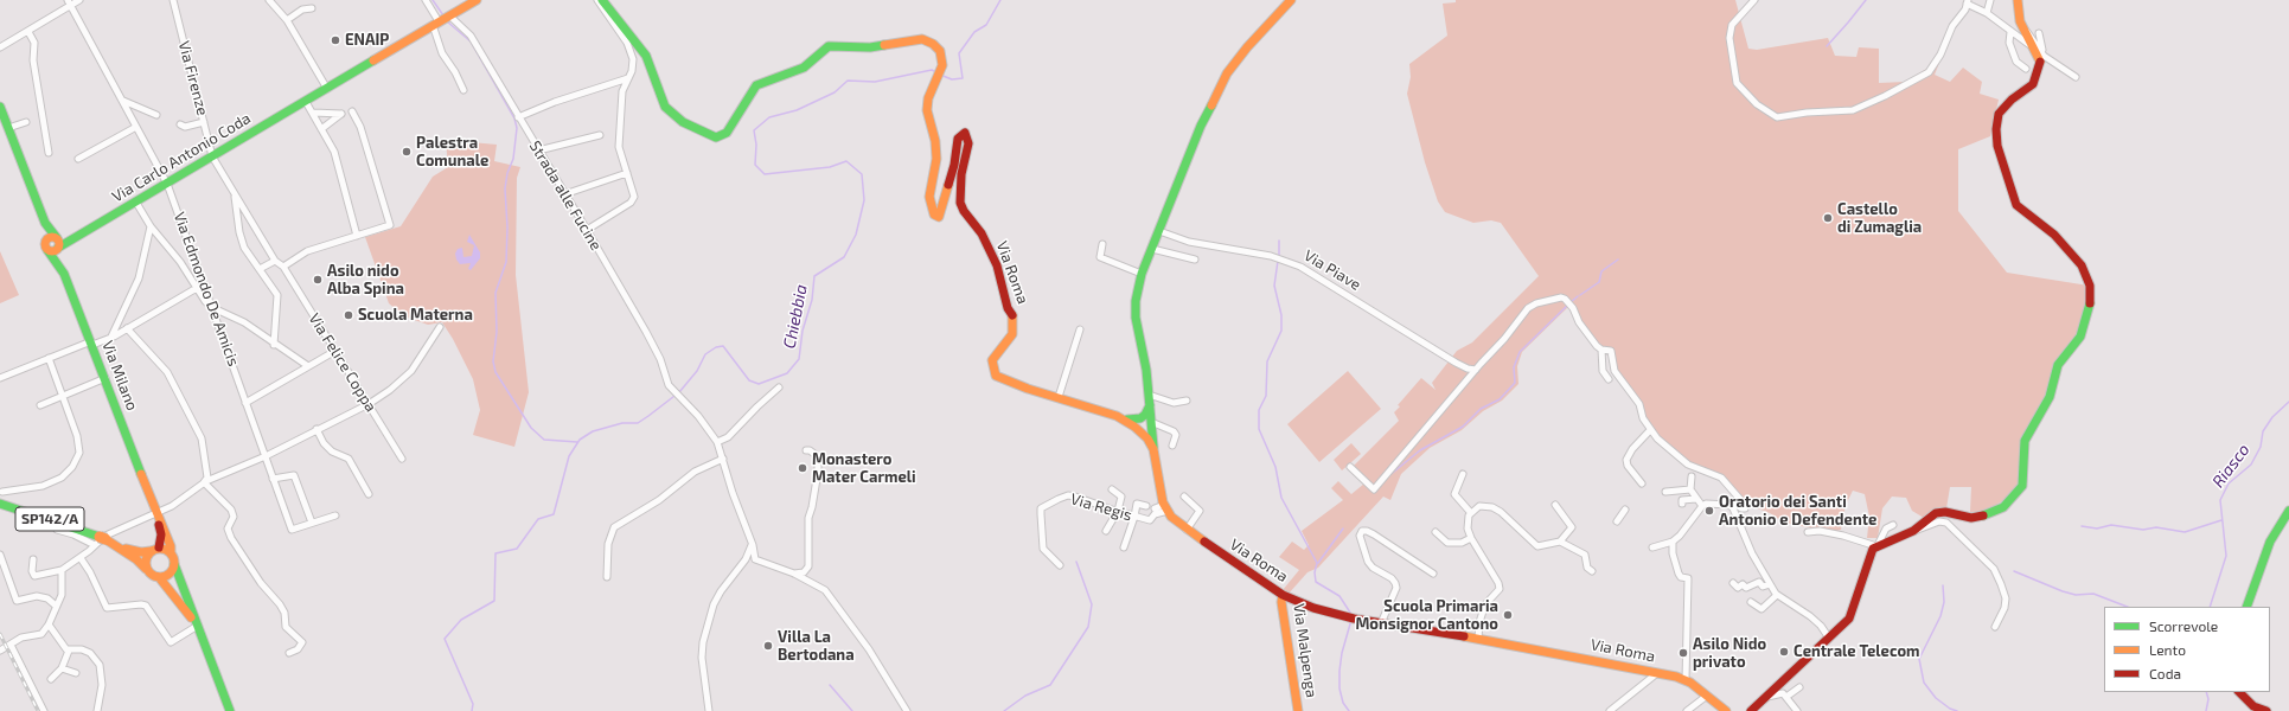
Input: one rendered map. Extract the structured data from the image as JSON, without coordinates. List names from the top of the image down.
{
  "streets": {
    "main road": [
      "Via Carlo Antonio Coda",
      "Via Roma",
      "Via Milano",
      "SP142/A",
      "Via Malpenga"
    ],
    "street": [
      "Via Firenze",
      "Strada alle Fucine",
      "Via Piave",
      "Via Edmondo De Amicis",
      "Via Felice Coppa",
      "Via Regis"
    ]
  },
  "crossings": [
    ["Via Firenze", "Via Carlo Antonio Coda"],
    ["Via Firenze", "Via Felice Coppa"],
    ["Via Carlo Antonio Coda", "Strada alle Fucine"],
    ["Via Carlo Antonio Coda", "Via Edmondo De Amicis"],
    ["Via Carlo Antonio Coda", "Via Felice Coppa"],
    ["Via Carlo Antonio Coda", "Via Milano"],
    ["Via Roma", "Via Regis"],
    ["Via Roma", "Via Malpenga"],
    ["Via Milano", "SP142/A"]
  ],
  "water": ["Chiebbia", "Riasco"],
  "places": [
    "ENAIP",
    "Palestra Comunale",
    "Castello di Zumaglia",
    "Asilo nido Alba Spina",
    "Scuola Materna",
    "Monastero Mater Carmeli",
    "Oratorio dei Santi Antonio e Defendente",
    "Scuola Primaria Monsignor Cantono",
    "Villa La Bertodana",
    "Centrale Telecom",
    "Asilo Nido privato"
  ],
  "legend": ["Scorrevole", "Lento", "Coda"]
}
